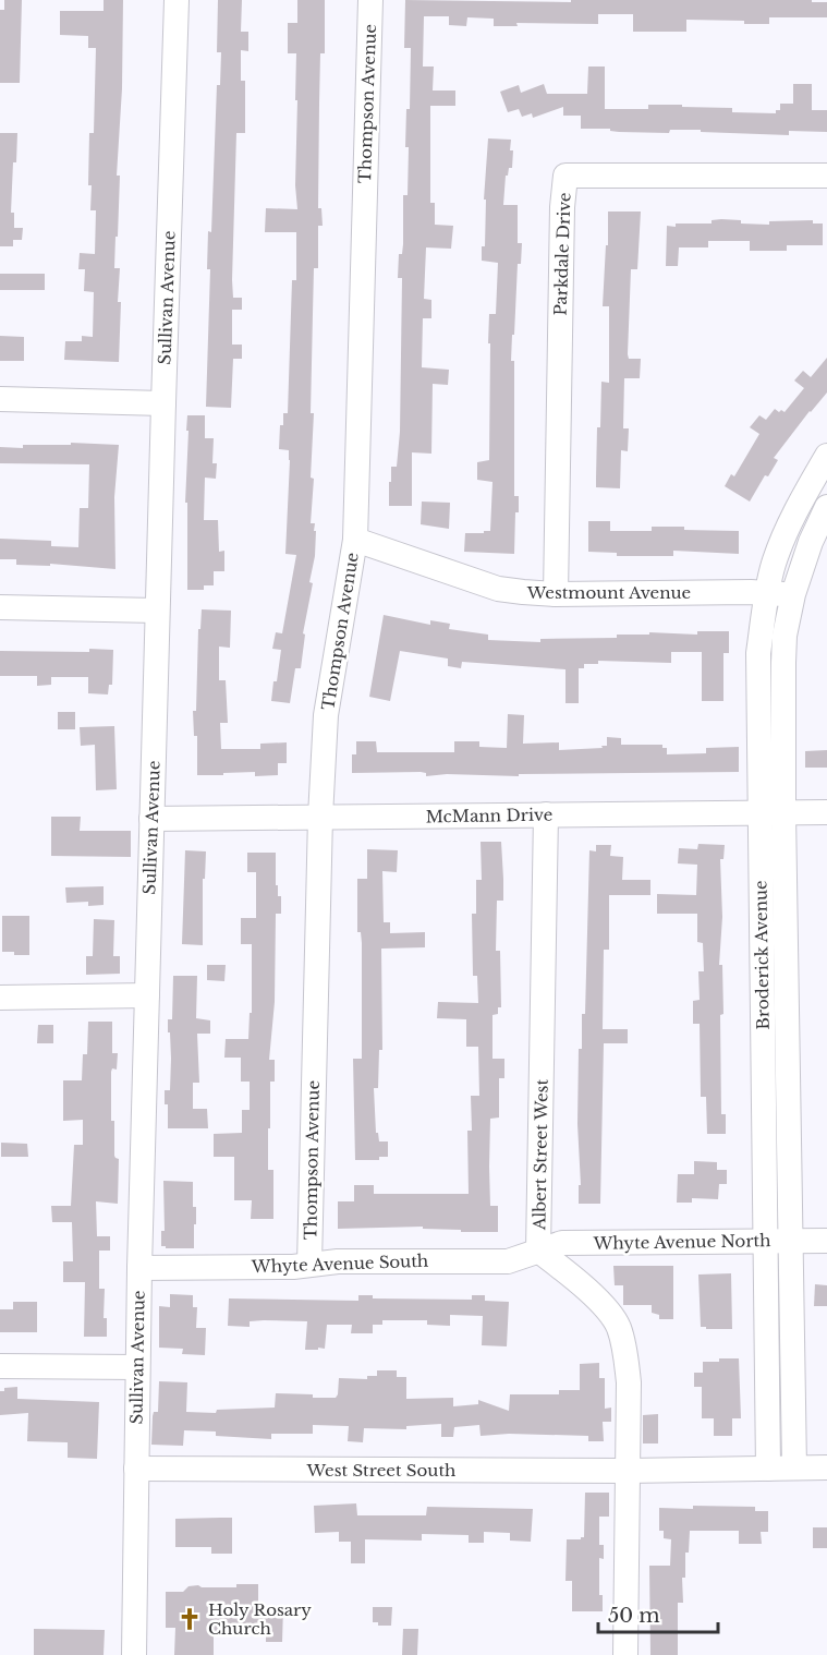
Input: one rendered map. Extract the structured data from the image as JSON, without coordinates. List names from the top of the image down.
{
  "streets": {
    "street": [
      "Thompson Avenue",
      "Parkdale Drive",
      "Sullivan Avenue",
      "Westmount Avenue",
      "McMann Drive",
      "Broderick Avenue",
      "Albert Street West",
      "Whyte Avenue North",
      "Whyte Avenue South",
      "West Street South"
    ]
  },
  "crossings": [
    ["Thompson Avenue", "Westmount Avenue"],
    ["Thompson Avenue", "McMann Drive"],
    ["Thompson Avenue", "Whyte Avenue South"],
    ["Parkdale Drive", "Westmount Avenue"],
    ["Sullivan Avenue", "McMann Drive"],
    ["Sullivan Avenue", "Whyte Avenue South"],
    ["Sullivan Avenue", "West Street South"],
    ["Westmount Avenue", "Broderick Avenue"],
    ["McMann Drive", "Broderick Avenue"],
    ["McMann Drive", "Albert Street West"],
    ["Broderick Avenue", "Whyte Avenue North"],
    ["Broderick Avenue", "West Street South"],
    ["Albert Street West", "Whyte Avenue North"],
    ["Albert Street West", "Whyte Avenue South"],
    ["Albert Street West", "West Street South"],
    ["Whyte Avenue North", "Whyte Avenue South"]
  ],
  "places": {
    "church": ["Holy Rosary Church"]
  },
  "scale_bar": "50 m"
}
